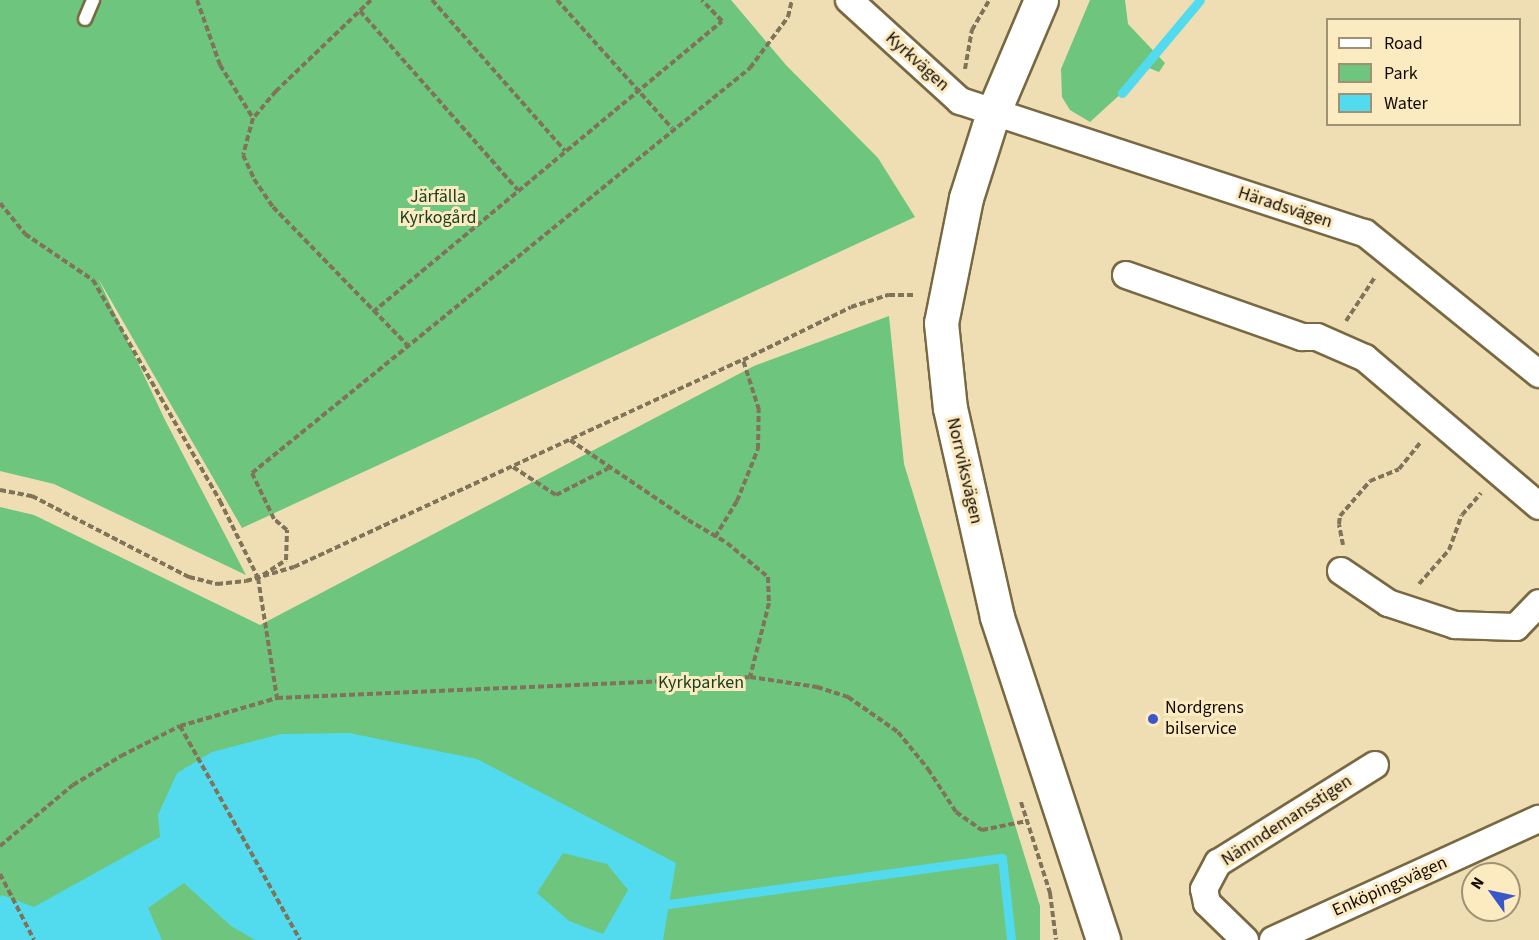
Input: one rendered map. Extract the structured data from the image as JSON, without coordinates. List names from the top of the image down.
{
  "streets": {
    "street": [
      "Kyrkvägen",
      "Häradsvägen",
      "Norrviksvägen",
      "Nämndemansstigen",
      "Enköpingsvägen"
    ]
  },
  "crossings": [
    ["Kyrkvägen", "Häradsvägen"],
    ["Kyrkvägen", "Norrviksvägen"],
    ["Häradsvägen", "Norrviksvägen"]
  ],
  "parks": ["Järfälla Kyrkogård", "Kyrkparken"],
  "places": ["Nordgrens bilservice"],
  "legend": ["Road", "Park", "Water"],
  "north": "top left"
}
